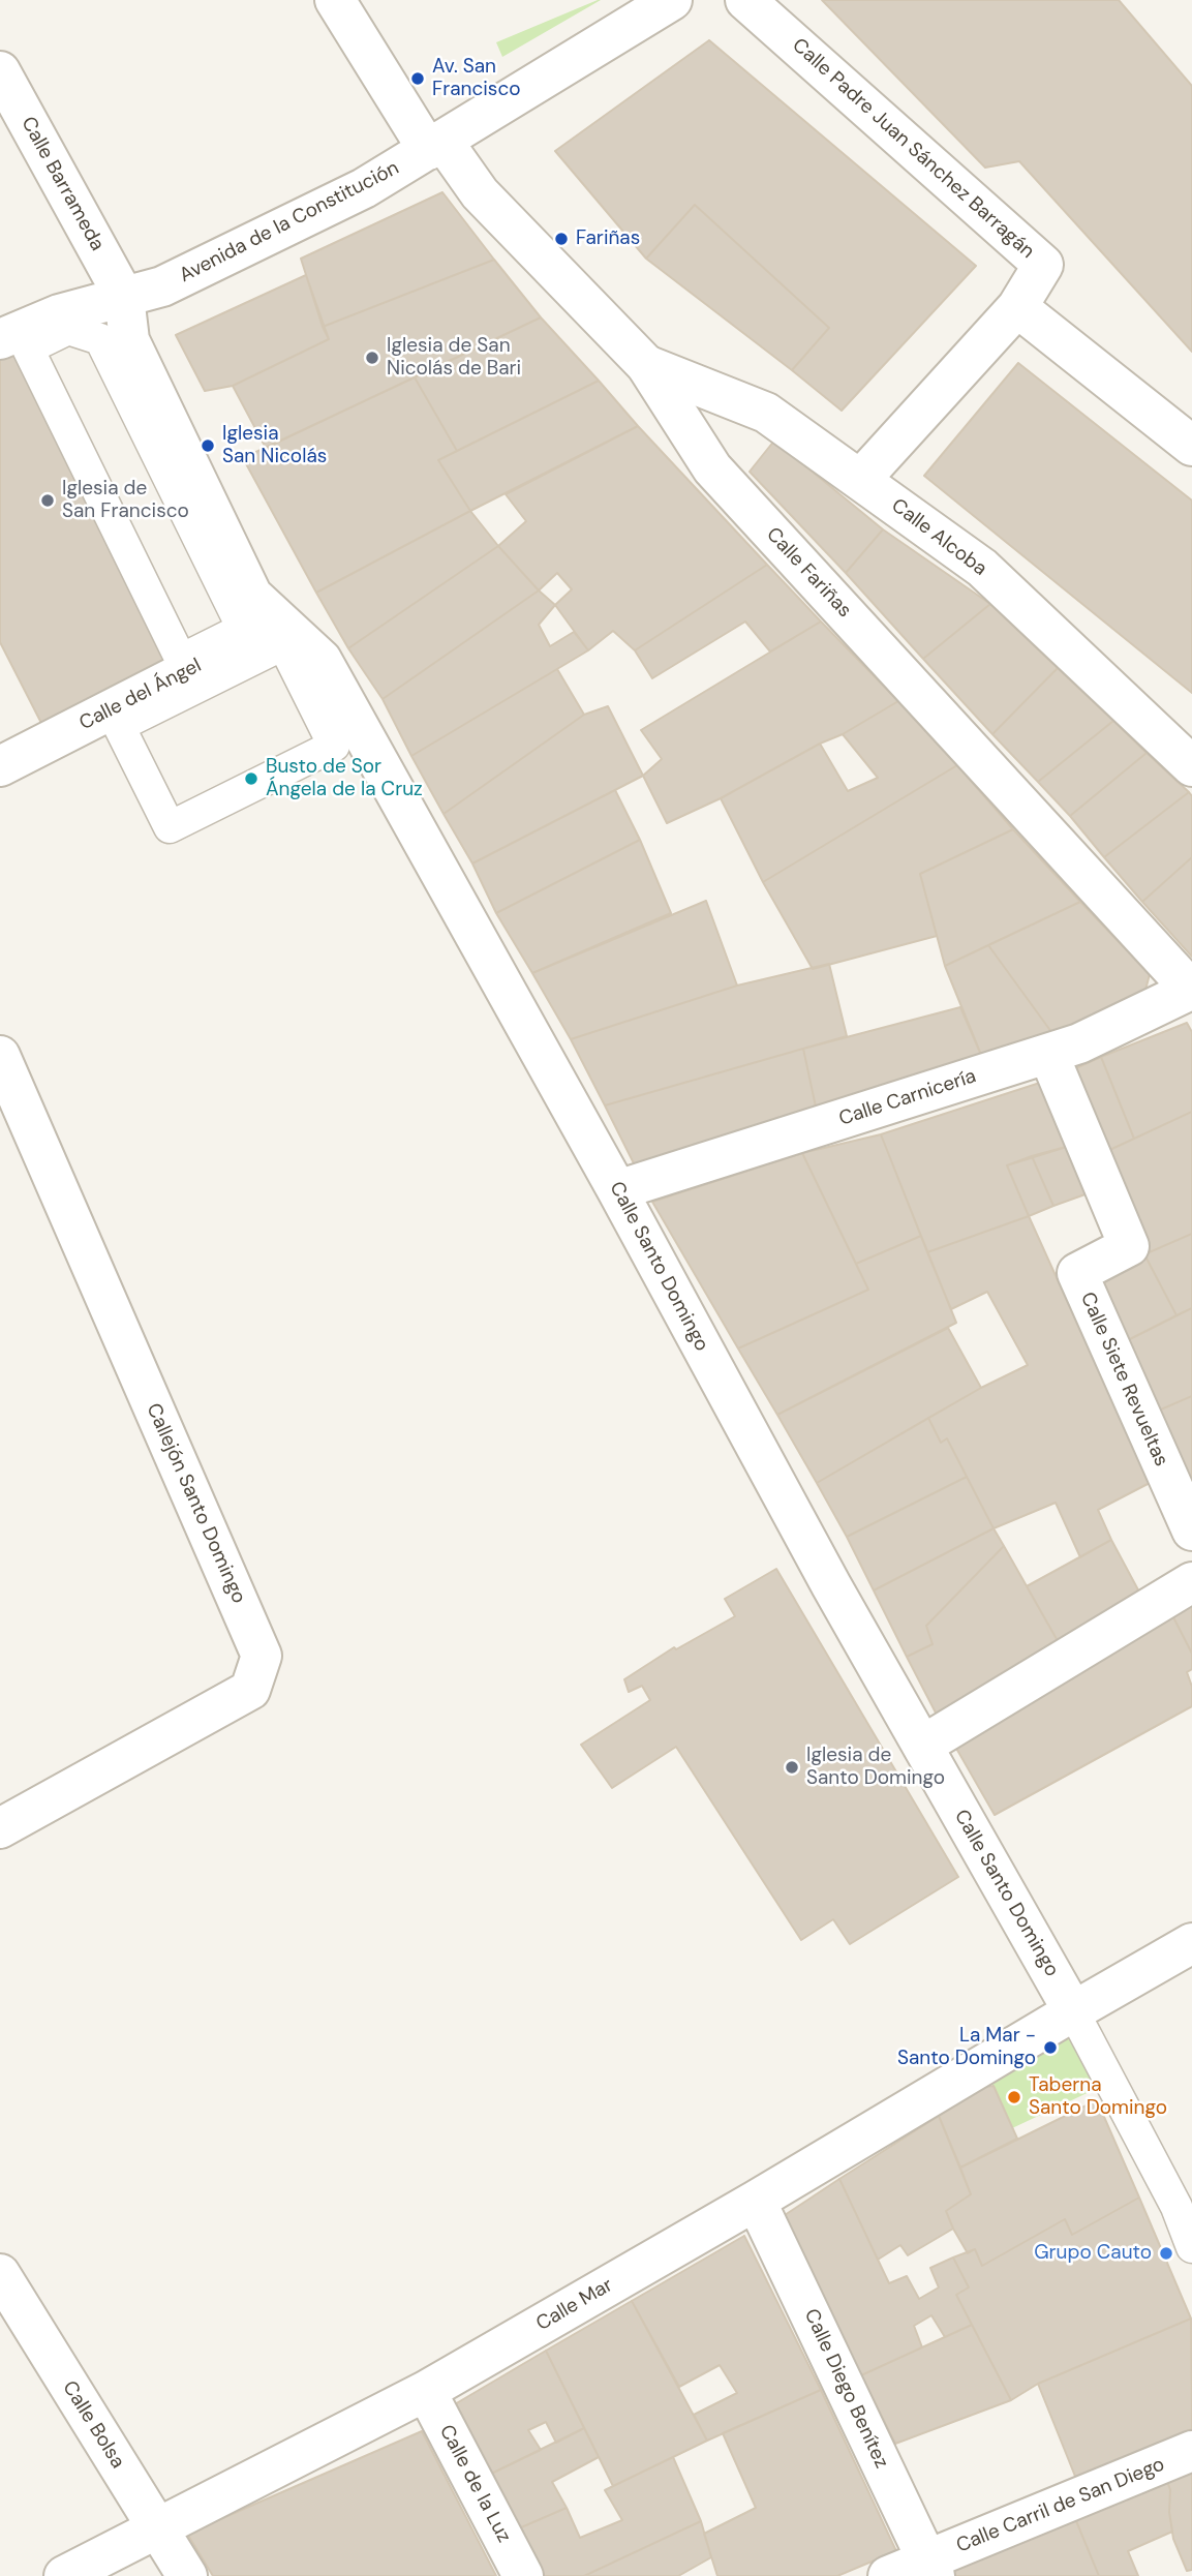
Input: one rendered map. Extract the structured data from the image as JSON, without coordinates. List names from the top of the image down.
{
  "streets": {
    "street": [
      "Calle Padre Juan Sánchez Barragán",
      "Calle Barrameda",
      "Avenida de la Constitución",
      "Calle Alcoba",
      "Calle Fariñas",
      "Calle del Ángel",
      "Calle Carnicería",
      "Calle Santo Domingo",
      "Calle Siete Revueltas",
      "Callejón Santo Domingo",
      "Calle Mar",
      "Calle Diego Benítez",
      "Calle Bolsa",
      "Calle de la Luz",
      "Calle Carril de San Diego"
    ]
  },
  "crossings": [
    ["Calle Padre Juan Sánchez Barragán", "Calle Alcoba"],
    ["Calle Barrameda", "Avenida de la Constitución"],
    ["Calle Barrameda", "Calle Santo Domingo"],
    ["Avenida de la Constitución", "Calle Fariñas"],
    ["Avenida de la Constitución", "Calle Santo Domingo"],
    ["Calle Alcoba", "Calle Fariñas"],
    ["Calle Fariñas", "Calle Carnicería"],
    ["Calle del Ángel", "Calle Santo Domingo"],
    ["Calle Carnicería", "Calle Santo Domingo"],
    ["Calle Carnicería", "Calle Siete Revueltas"],
    ["Calle Santo Domingo", "Calle Mar"],
    ["Calle Mar", "Calle Diego Benítez"],
    ["Calle Mar", "Calle Bolsa"],
    ["Calle Mar", "Calle de la Luz"],
    ["Calle Diego Benítez", "Calle Carril de San Diego"]
  ],
  "places": [
    "Av. San Francisco",
    "Fariñas",
    "Iglesia de San Nicolás de Bari",
    "Iglesia San Nicolás",
    "Iglesia de San Francisco",
    "Busto de Sor Ángela de la Cruz",
    "Iglesia de Santo Domingo",
    "La Mar - Santo Domingo",
    "Taberna Santo Domingo",
    "Grupo Cauto"
  ]
}
